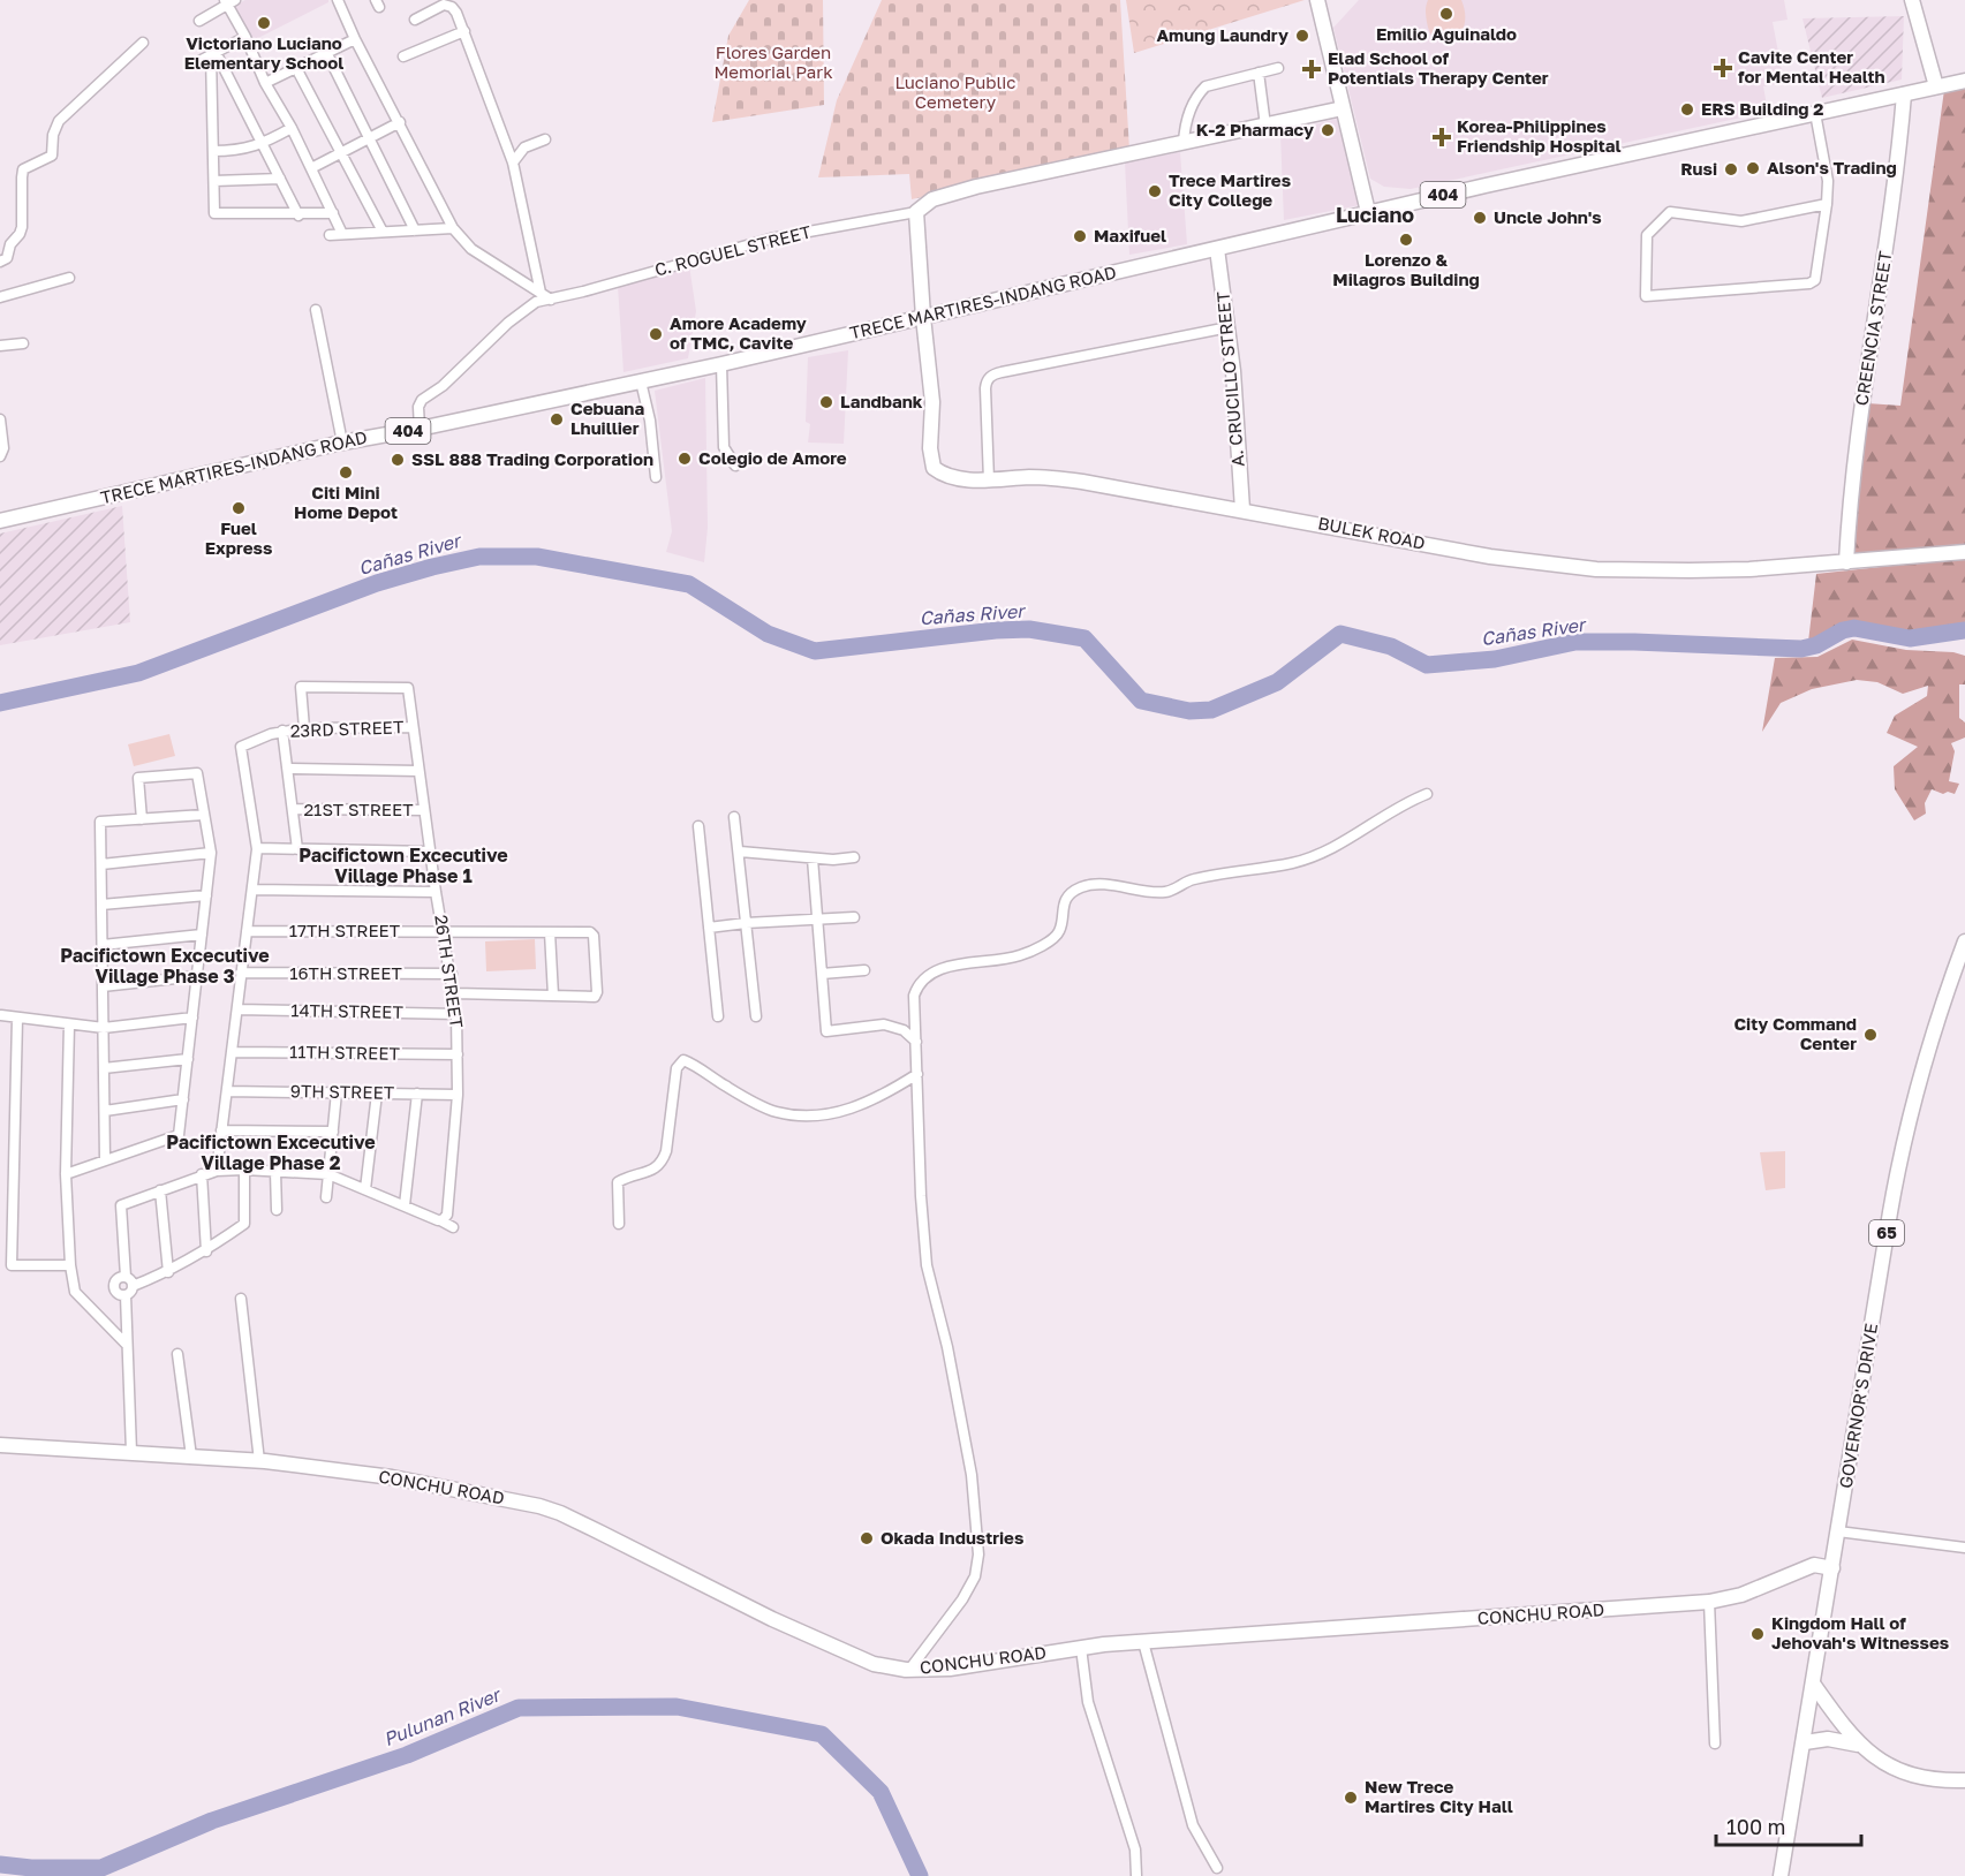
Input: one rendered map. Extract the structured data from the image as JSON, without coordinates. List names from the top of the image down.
{
  "streets": {
    "main road": [
      "404",
      "TRECE MARTIRES-INDANG ROAD",
      "CREENCIA STREET",
      "A. CRUCILLO STREET",
      "BULEK ROAD",
      "65",
      "GOVERNOR'S DRIVE",
      "CONCHU ROAD"
    ],
    "street": [
      "C. ROGUEL STREET",
      "23RD STREET",
      "21ST STREET",
      "17TH STREET",
      "26TH STREET",
      "16TH STREET",
      "14TH STREET",
      "11TH STREET",
      "9TH STREET"
    ]
  },
  "crossings": [
    ["C. ROGUEL STREET", "TRECE MARTIRES-INDANG ROAD"],
    ["TRECE MARTIRES-INDANG ROAD", "CREENCIA STREET"],
    ["TRECE MARTIRES-INDANG ROAD", "A. CRUCILLO STREET"],
    ["TRECE MARTIRES-INDANG ROAD", "BULEK ROAD"],
    ["CREENCIA STREET", "BULEK ROAD"],
    ["A. CRUCILLO STREET", "BULEK ROAD"],
    ["23RD STREET", "26TH STREET"],
    ["21ST STREET", "26TH STREET"],
    ["17TH STREET", "26TH STREET"],
    ["26TH STREET", "16TH STREET"],
    ["26TH STREET", "14TH STREET"],
    ["26TH STREET", "11TH STREET"],
    ["26TH STREET", "9TH STREET"],
    ["GOVERNOR'S DRIVE", "CONCHU ROAD"]
  ],
  "districts": [
    "Luciano",
    "Pacifictown Excecutive Village Phase 1",
    "Pacifictown Excecutive Village Phase 3",
    "Pacifictown Excecutive Village Phase 2"
  ],
  "water": ["Cañas River", "Pulunan River"],
  "parks": ["Flores Garden Memorial Park", "Luciano Public Cemetery"],
  "places": {
    "other": [
      "Emilio Aguinaldo",
      "Victoriano Luciano Elementary School",
      "Amung Laundry",
      "ERS Building 2",
      "K-2 Pharmacy",
      "Alson's Trading",
      "Rusi",
      "Trece Martires City College",
      "Uncle John's",
      "Maxifuel",
      "Lorenzo & Milagros Building",
      "Amore Academy of TMC, Cavite",
      "Landbank",
      "Cebuana Lhuillier",
      "Colegio de Amore",
      "SSL 888 Trading Corporation",
      "Citi Mini Home Depot",
      "Fuel Express",
      "City Command Center",
      "Okada Industries",
      "Kingdom Hall of Jehovah's Witnesses",
      "New Trece Martires City Hall"
    ],
    "health": ["Cavite Center for Mental Health", "Elad School of Potentials Therapy Center", "Korea-Philippines Friendship Hospital"]
  },
  "scale_bar": "100 m"
}
